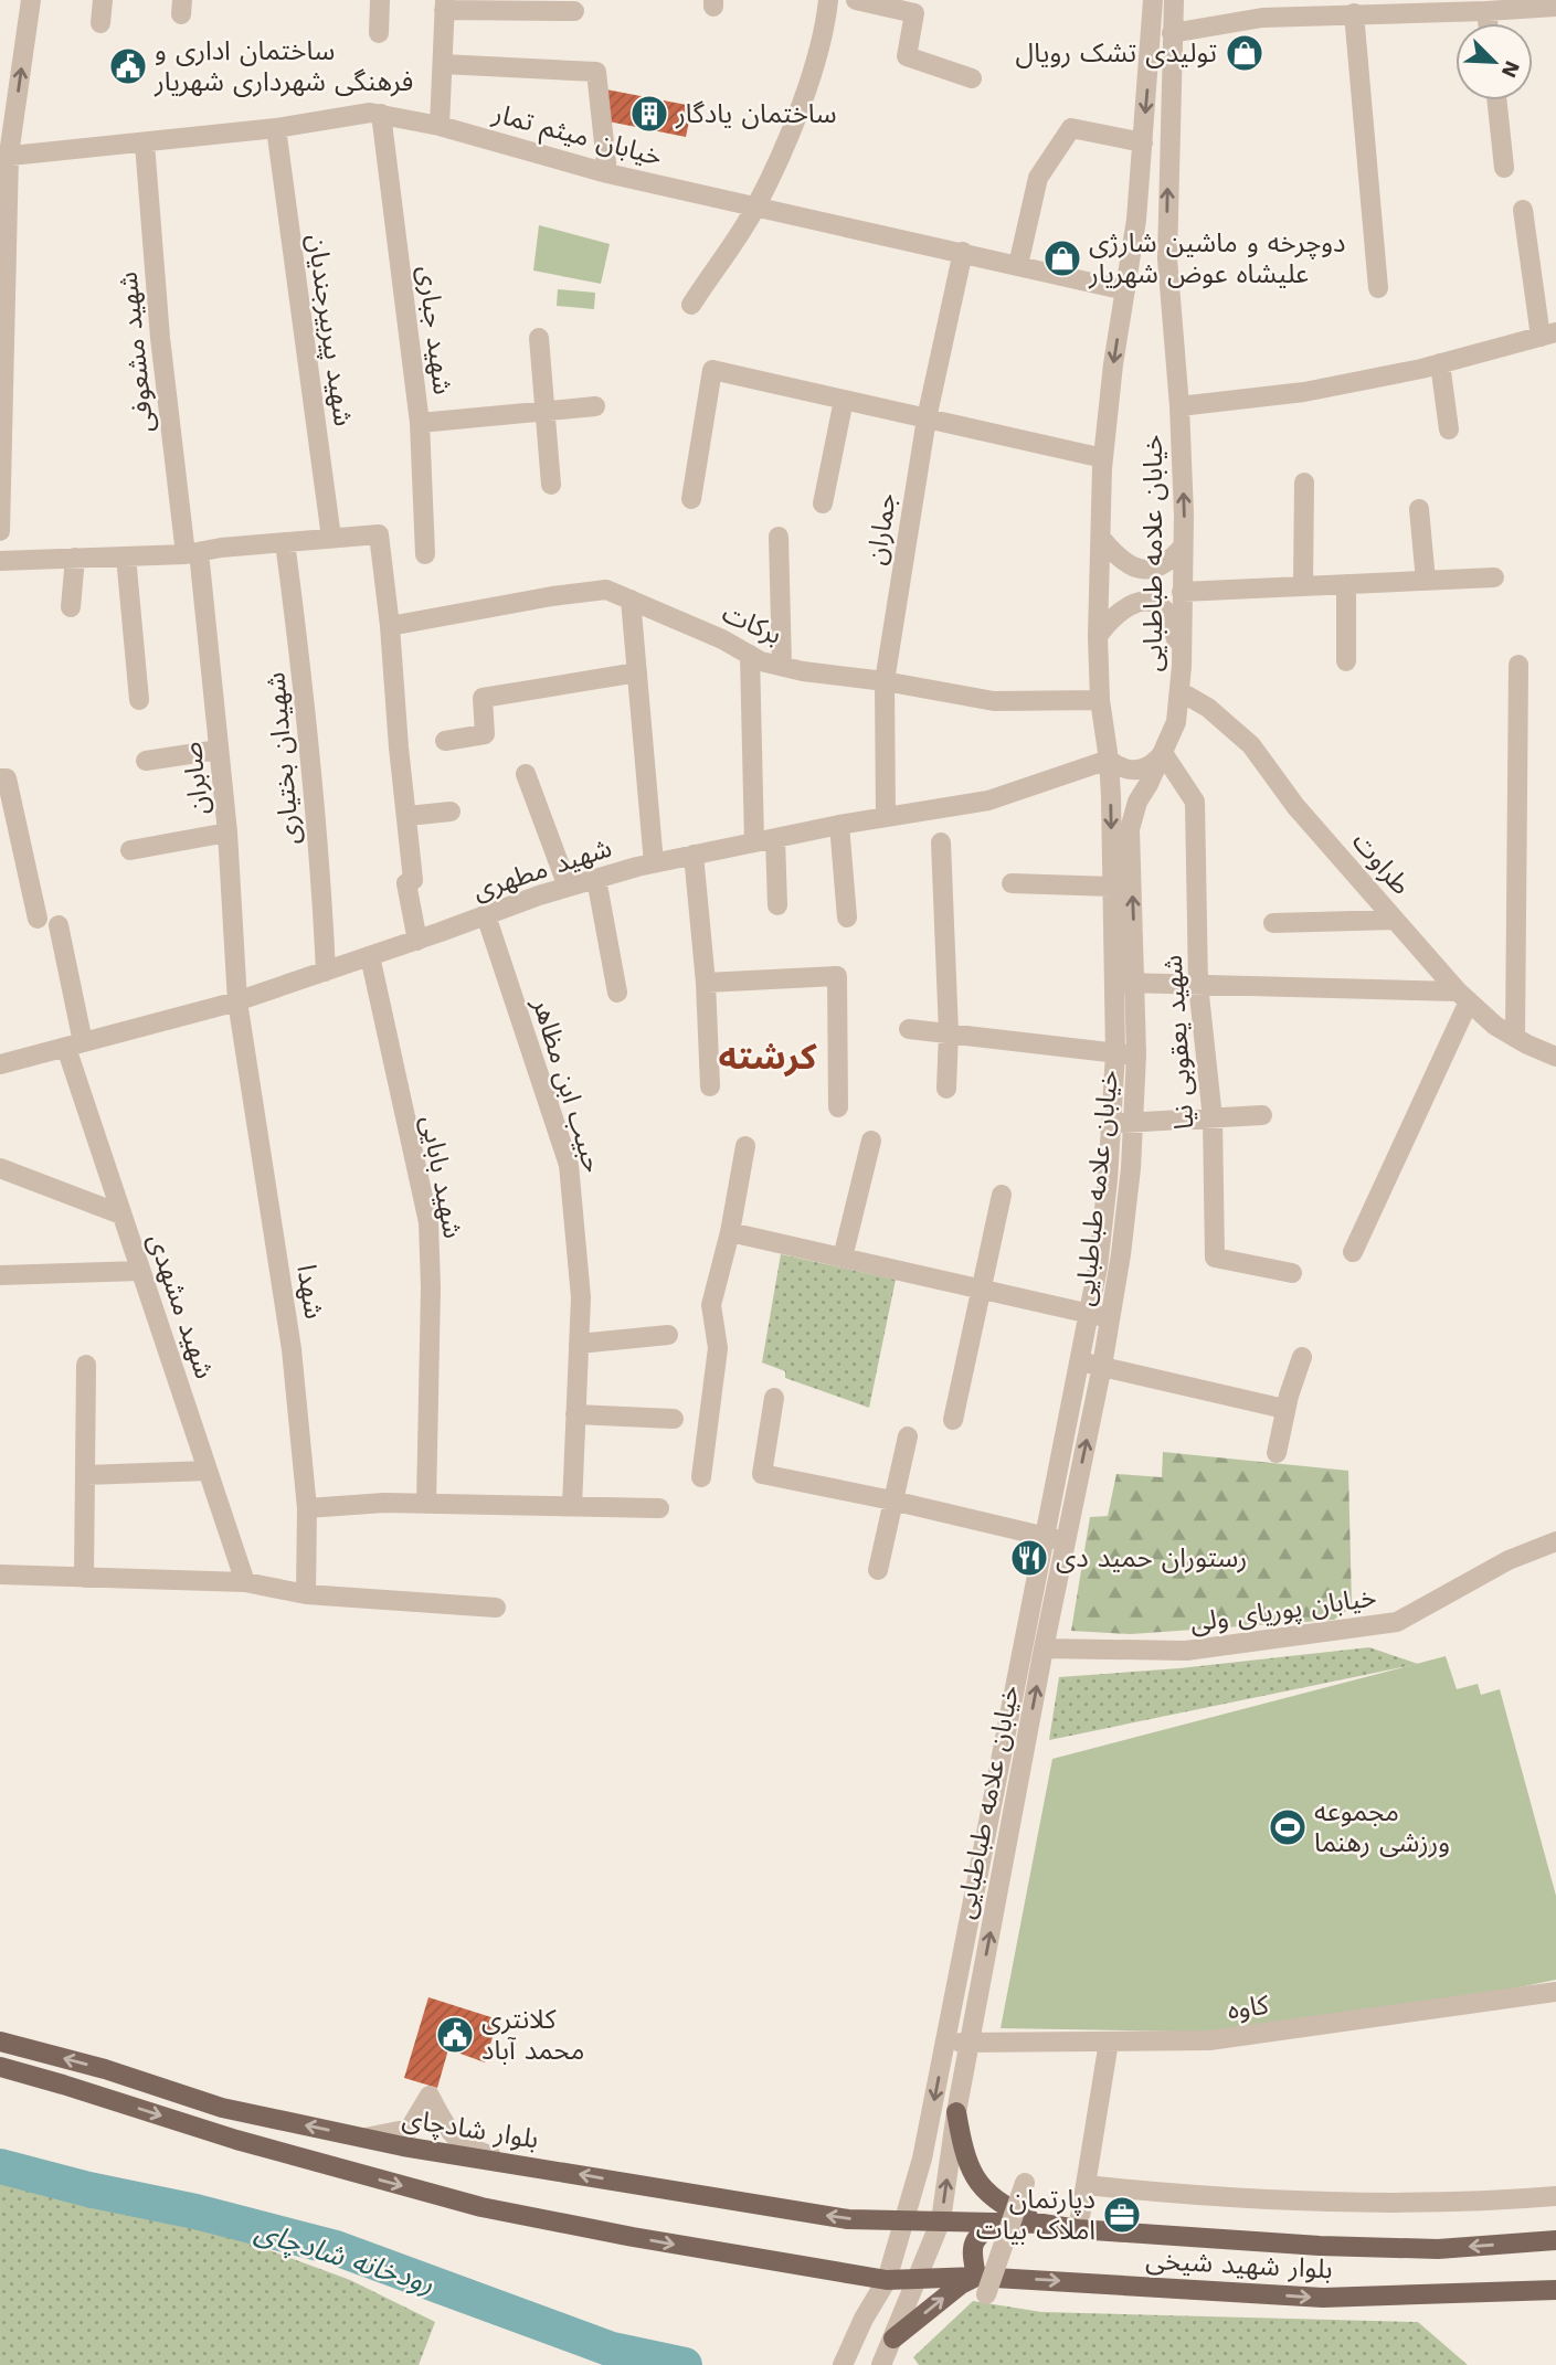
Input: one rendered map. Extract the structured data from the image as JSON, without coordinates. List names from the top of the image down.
{
  "streets": {
    "main road": ["بلوار شادچای", "بلوار شهید شیخی"],
    "street": [
      "خیابان میثم تمار",
      "شهید پیربیرجندیان",
      "شهید جباری",
      "شهید مشعوفی",
      "جماران",
      "خیابان علامه طباطبایی",
      "برکات",
      "شهیدان بختیاری",
      "صابران",
      "طراوت",
      "شهید مطهری",
      "شهید یعقوبی نیا",
      "حبیب ابن مظاهر",
      "شهید بابایی",
      "شهدا",
      "شهید مشهدی",
      "خیابان پوریای ولی",
      "کاوه"
    ]
  },
  "crossings": [
    ["خیابان میثم تمار", "شهید پیربیرجندیان"],
    ["خیابان میثم تمار", "شهید جباری"],
    ["خیابان میثم تمار", "شهید مشعوفی"],
    ["خیابان میثم تمار", "جماران"],
    ["خیابان میثم تمار", "خیابان علامه طباطبایی"],
    ["شهید مشعوفی", "صابران"],
    ["جماران", "برکات"],
    ["جماران", "شهید مطهری"],
    ["خیابان علامه طباطبایی", "برکات"],
    ["خیابان علامه طباطبایی", "طراوت"],
    ["خیابان علامه طباطبایی", "شهید مطهری"],
    ["خیابان علامه طباطبایی", "شهید یعقوبی نیا"],
    ["خیابان علامه طباطبایی", "خیابان پوریای ولی"],
    ["خیابان علامه طباطبایی", "کاوه"],
    ["خیابان علامه طباطبایی", "بلوار شادچای"],
    ["خیابان علامه طباطبایی", "بلوار شهید شیخی"],
    ["شهیدان بختیاری", "شهید مطهری"],
    ["صابران", "شهید مطهری"],
    ["صابران", "شهدا"],
    ["شهید مطهری", "حبیب ابن مظاهر"],
    ["شهید مطهری", "شهید بابایی"],
    ["شهید مطهری", "شهدا"],
    ["شهید مطهری", "شهید مشهدی"],
    ["بلوار شادچای", "بلوار شهید شیخی"]
  ],
  "districts": ["کرشته"],
  "water": ["رودخانه شادچای"],
  "places": {
    "shop": ["تولیدی تشک رویال", "دوچرخه و ماشین شارژی علیشاه عوض شهریار"],
    "public building": ["ساختمان اداری و فرهنگی شهرداری شهریار", "کلانتری محمد آباد"],
    "building": ["ساختمان یادگار"],
    "restaurant": ["رستوران حمید دی"],
    "sports": ["مجموعه ورزشی رهنما"],
    "office": ["دپارتمان املاک بیات"]
  },
  "north": "bottom right"
}
